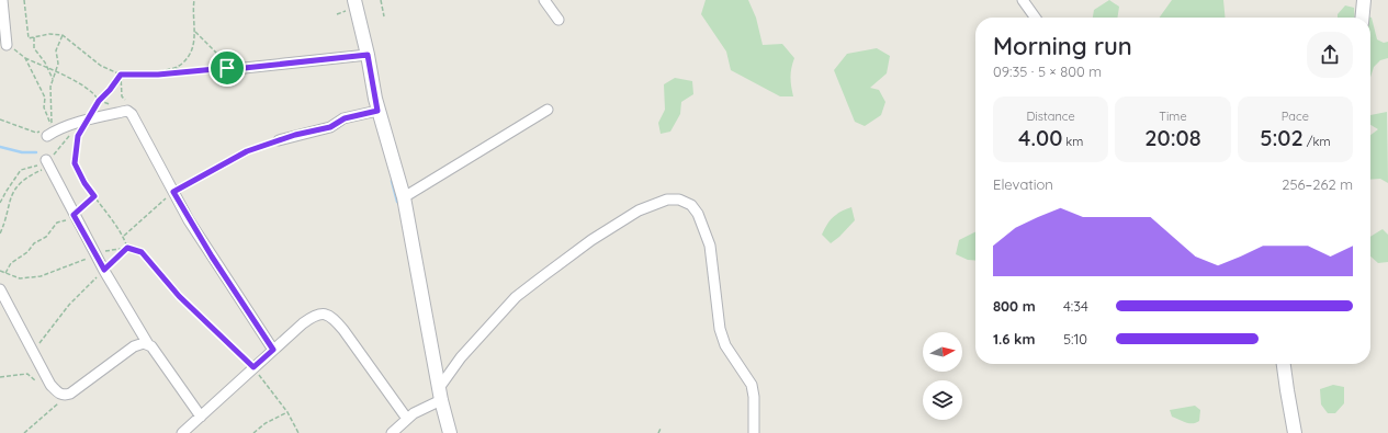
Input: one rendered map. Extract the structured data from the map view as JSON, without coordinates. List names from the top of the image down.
{
  "north": "right",
  "page": {
    "heading": ["Morning run", "09:35 · 5 × 800 m"],
    "stats": [
      ["Distance", "4.00 km"],
      ["Time", "20:08"],
      ["Pace", "5:02 /km"]
    ],
    "chart": ["Elevation", "256–262 m"],
    "list": [
      {
        "name": "800 m",
        "note": "4:34"
      },
      {
        "name": "1.6 km",
        "note": "5:10"
      }
    ]
  }
}
